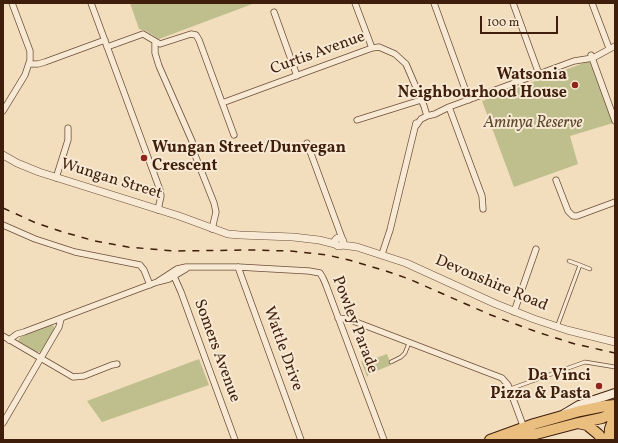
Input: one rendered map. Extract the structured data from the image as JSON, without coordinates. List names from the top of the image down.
{
  "streets": {
    "street": [
      "Curtis Avenue",
      "Wungan Street",
      "Devonshire Road",
      "Powley Parade",
      "Wattle Drive",
      "Somers Avenue"
    ]
  },
  "crossings": [
    ["Wungan Street", "Devonshire Road"],
    ["Powley Parade", "Wattle Drive"]
  ],
  "parks": ["Aminya Reserve"],
  "places": ["Watsonia Neighbourhood House", "Wungan Street/Dunvegan Crescent", "Da Vinci Pizza & Pasta"],
  "scale_bar": "100 m"
}
